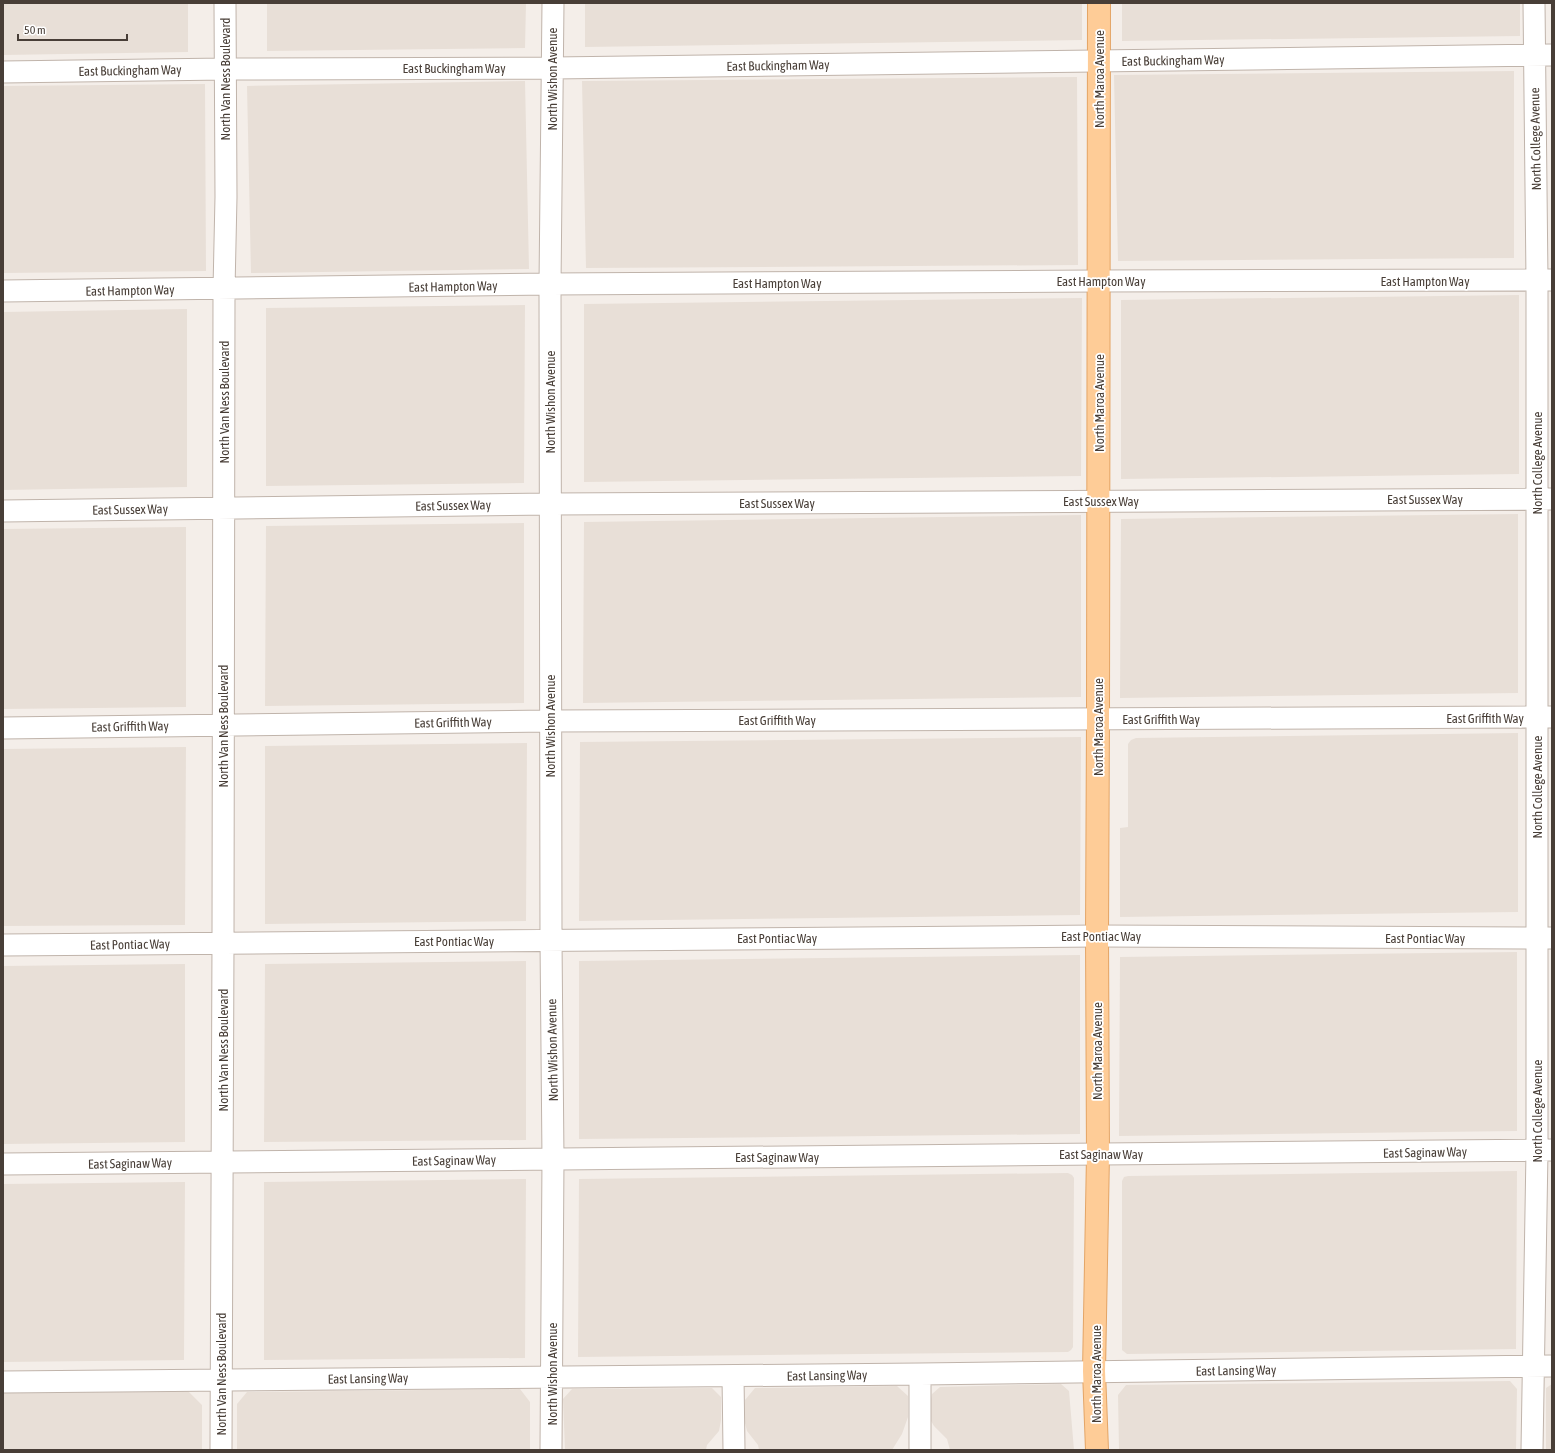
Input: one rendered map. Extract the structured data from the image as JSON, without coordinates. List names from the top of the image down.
{
  "streets": {
    "main road": ["North Maroa Avenue"],
    "street": [
      "East Buckingham Way",
      "North Van Ness Boulevard",
      "North Wishon Avenue",
      "North College Avenue",
      "East Hampton Way",
      "East Sussex Way",
      "East Griffith Way",
      "East Pontiac Way",
      "East Saginaw Way",
      "East Lansing Way"
    ]
  },
  "crossings": [
    ["East Buckingham Way", "North Van Ness Boulevard"],
    ["East Buckingham Way", "North Wishon Avenue"],
    ["East Buckingham Way", "North Maroa Avenue"],
    ["East Buckingham Way", "North College Avenue"],
    ["North Van Ness Boulevard", "East Hampton Way"],
    ["North Van Ness Boulevard", "East Sussex Way"],
    ["North Van Ness Boulevard", "East Griffith Way"],
    ["North Van Ness Boulevard", "East Pontiac Way"],
    ["North Van Ness Boulevard", "East Saginaw Way"],
    ["North Van Ness Boulevard", "East Lansing Way"],
    ["North Wishon Avenue", "East Hampton Way"],
    ["North Wishon Avenue", "East Sussex Way"],
    ["North Wishon Avenue", "East Griffith Way"],
    ["North Wishon Avenue", "East Pontiac Way"],
    ["North Wishon Avenue", "East Saginaw Way"],
    ["North Wishon Avenue", "East Lansing Way"],
    ["North Maroa Avenue", "East Hampton Way"],
    ["North Maroa Avenue", "East Sussex Way"],
    ["North Maroa Avenue", "East Griffith Way"],
    ["North Maroa Avenue", "East Pontiac Way"],
    ["North Maroa Avenue", "East Saginaw Way"],
    ["North Maroa Avenue", "East Lansing Way"],
    ["North College Avenue", "East Hampton Way"],
    ["North College Avenue", "East Sussex Way"],
    ["North College Avenue", "East Griffith Way"],
    ["North College Avenue", "East Pontiac Way"],
    ["North College Avenue", "East Saginaw Way"],
    ["North College Avenue", "East Lansing Way"]
  ],
  "scale_bar": "50 m"
}
